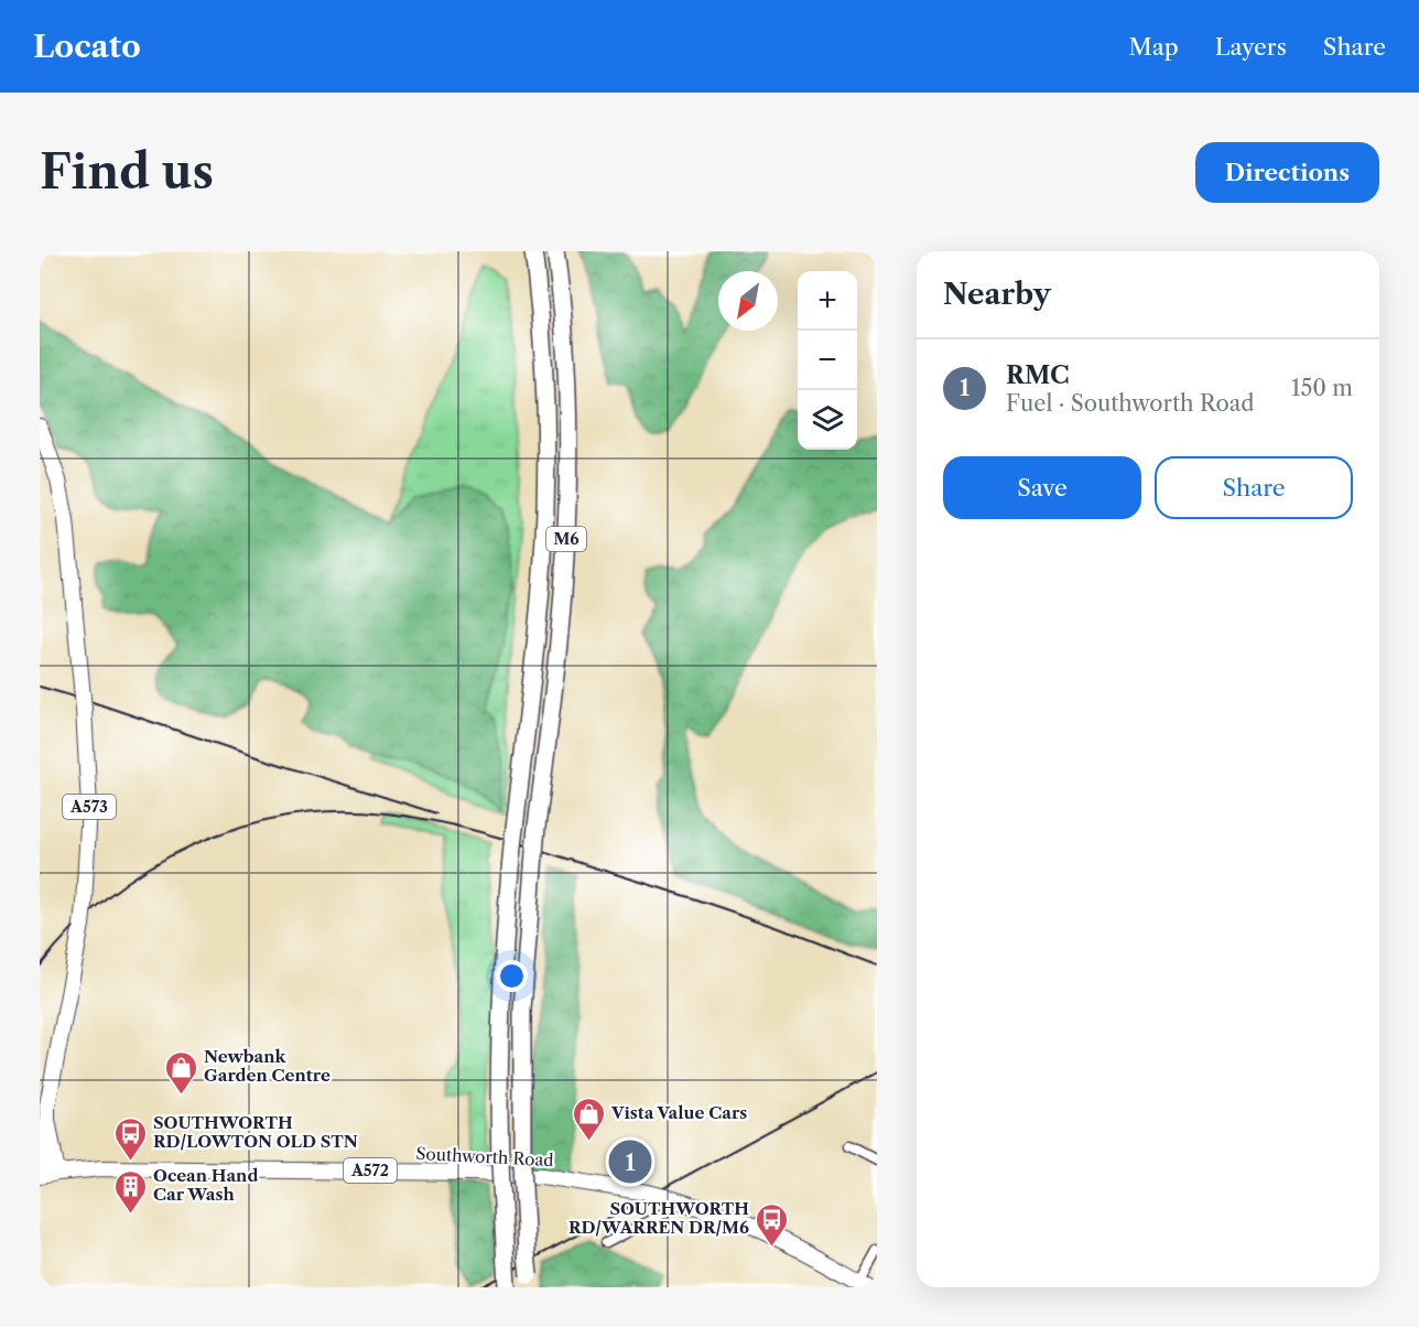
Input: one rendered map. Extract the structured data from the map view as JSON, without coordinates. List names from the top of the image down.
{
  "streets": {
    "highway": ["M6"],
    "main road": ["A573", "Southworth Road", "A572"]
  },
  "crossings": [
    ["A573", "Southworth Road"]
  ],
  "places": {
    "shop": ["Newbank Garden Centre", "Vista Value Cars"],
    "bus stop": ["SOUTHWORTH RD/LOWTON OLD STN", "SOUTHWORTH RD/WARREN DR/M6"],
    "building": ["Ocean Hand Car Wash"]
  },
  "north": "bottom left",
  "page": {
    "header": "Locato",
    "nav": ["Map", "Layers", "Share"],
    "buttons": [
      "Directions",
      ["Save", "Share"]
    ],
    "title": "Find us",
    "heading": "Nearby",
    "map_buttons": ["+", "−"],
    "list": [
      {
        "mark": "1",
        "name": "RMC",
        "note": "Fuel · Southworth Road",
        "value": "150 m"
      }
    ],
    "pins": "1"
  }
}
